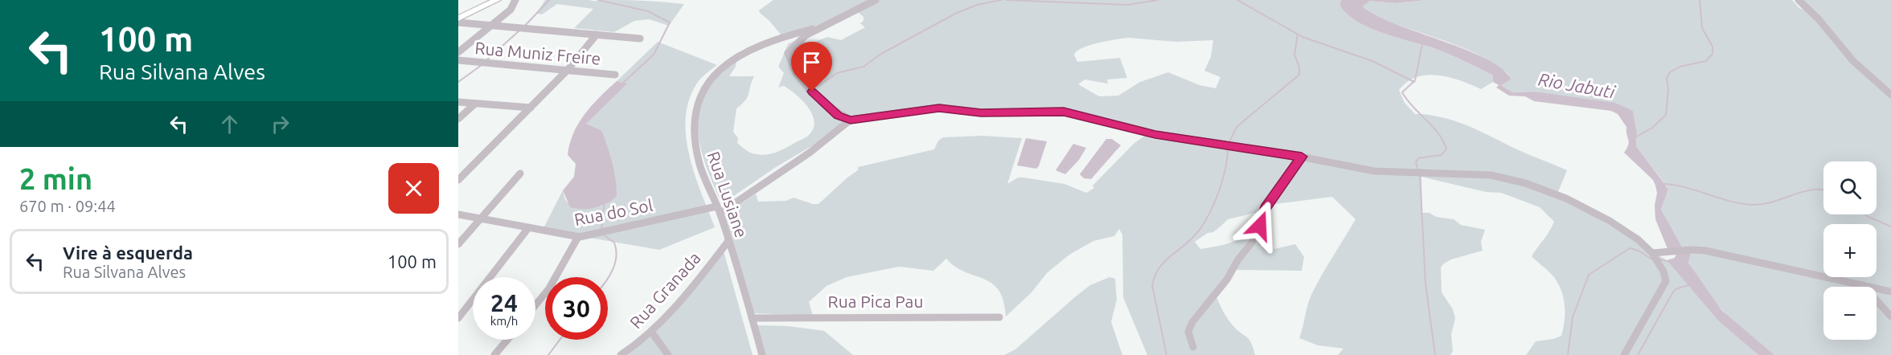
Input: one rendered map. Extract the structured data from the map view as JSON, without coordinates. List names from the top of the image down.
{
  "streets": {
    "street": [
      "Rua Muniz Freire",
      "Rua Lusiane",
      "Rua do Sol",
      "Rua Granada",
      "Rua Pica Pau"
    ]
  },
  "crossings": [
    ["Rua Lusiane", "Rua do Sol"],
    ["Rua Lusiane", "Rua Granada"],
    ["Rua Lusiane", "Rua Pica Pau"]
  ],
  "water": ["Rio Jabuti"],
  "page": {
    "turn": ["100 m", "Rua Silvana Alves"],
    "heading": ["2 min", "670 m · 09:44"],
    "map_buttons": ["+", "−"],
    "list": [
      {
        "name": "Vire à esquerda",
        "note": "Rua Silvana Alves",
        "value": "100 m"
      }
    ],
    "speed": "24 km/h",
    "limit": "30"
  }
}
